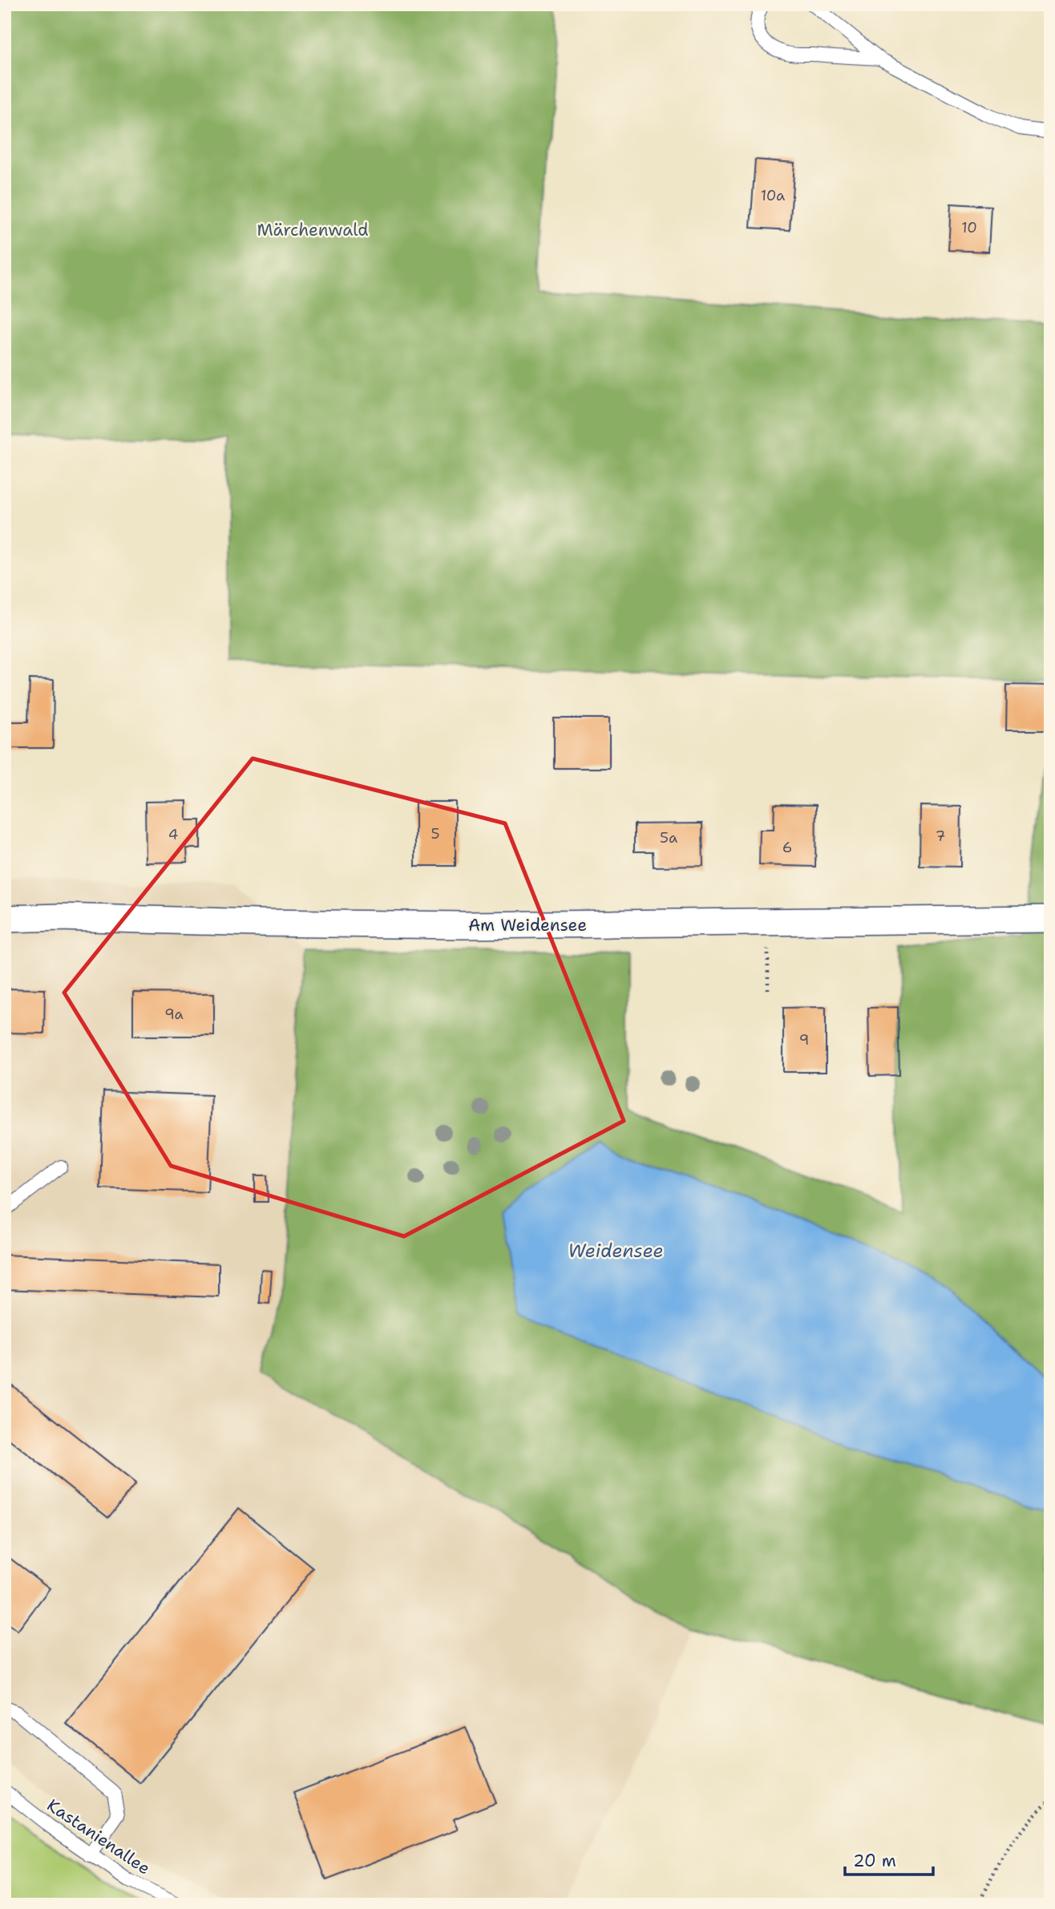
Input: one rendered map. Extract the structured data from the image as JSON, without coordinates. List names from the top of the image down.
{
  "streets": {
    "street": ["Am Weidensee"],
    "lane": ["Kastanienallee"]
  },
  "water": ["Weidensee"],
  "parks": ["Märchenwald"],
  "house_numbers": [
    "10a",
    "10",
    "5",
    "4",
    "7",
    "5a",
    "6",
    "9a",
    "9"
  ],
  "scale_bar": "20 m"
}
